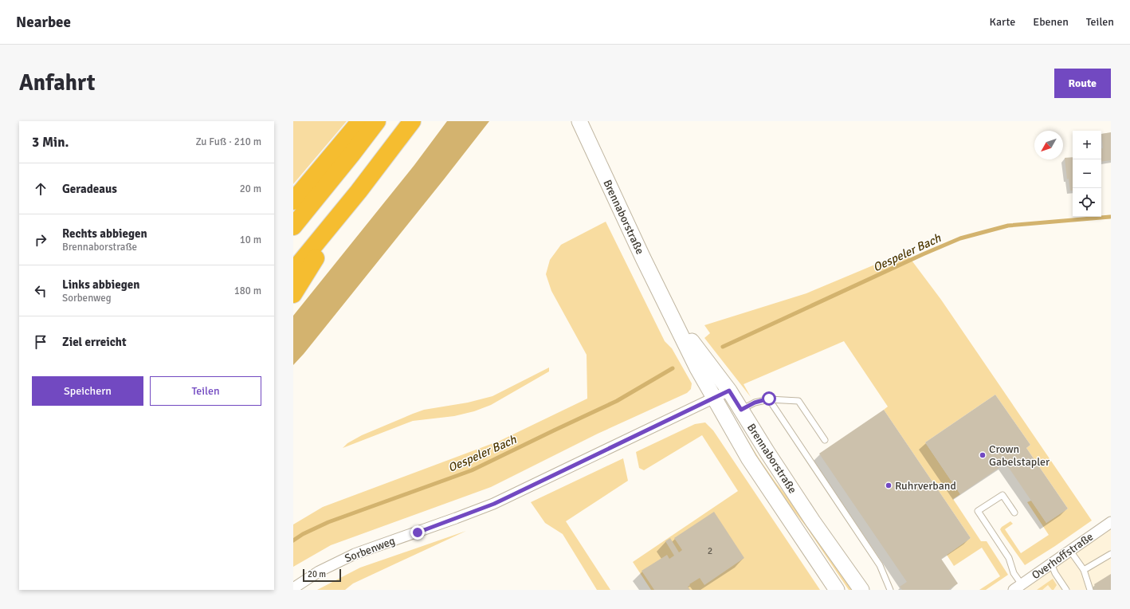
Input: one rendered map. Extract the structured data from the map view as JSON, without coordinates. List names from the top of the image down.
{
  "streets": {
    "main road": ["Brennaborstraße"],
    "street": ["Sorbenweg", "Overhoffstraße"]
  },
  "crossings": [
    ["Brennaborstraße", "Sorbenweg"]
  ],
  "water": ["Oespeler Bach"],
  "places": ["Crown Gabelstapler", "Ruhrverband"],
  "house_numbers": ["2"],
  "scale_bar": "20 m",
  "north": "bottom left",
  "page": {
    "header": "Nearbee",
    "nav": ["Karte", "Ebenen", "Teilen"],
    "buttons": [
      "Route",
      ["Speichern", "Teilen"]
    ],
    "title": "Anfahrt",
    "heading": ["3 Min.", "Zu Fuß · 210 m"],
    "map_buttons": ["+", "−"],
    "list": [
      ["Geradeaus", "20 m"],
      ["Rechts abbiegen", "Brennaborstraße", "10 m"],
      ["Links abbiegen", "Sorbenweg", "180 m"],
      "Ziel erreicht"
    ],
    "scale": "20 m"
  }
}
